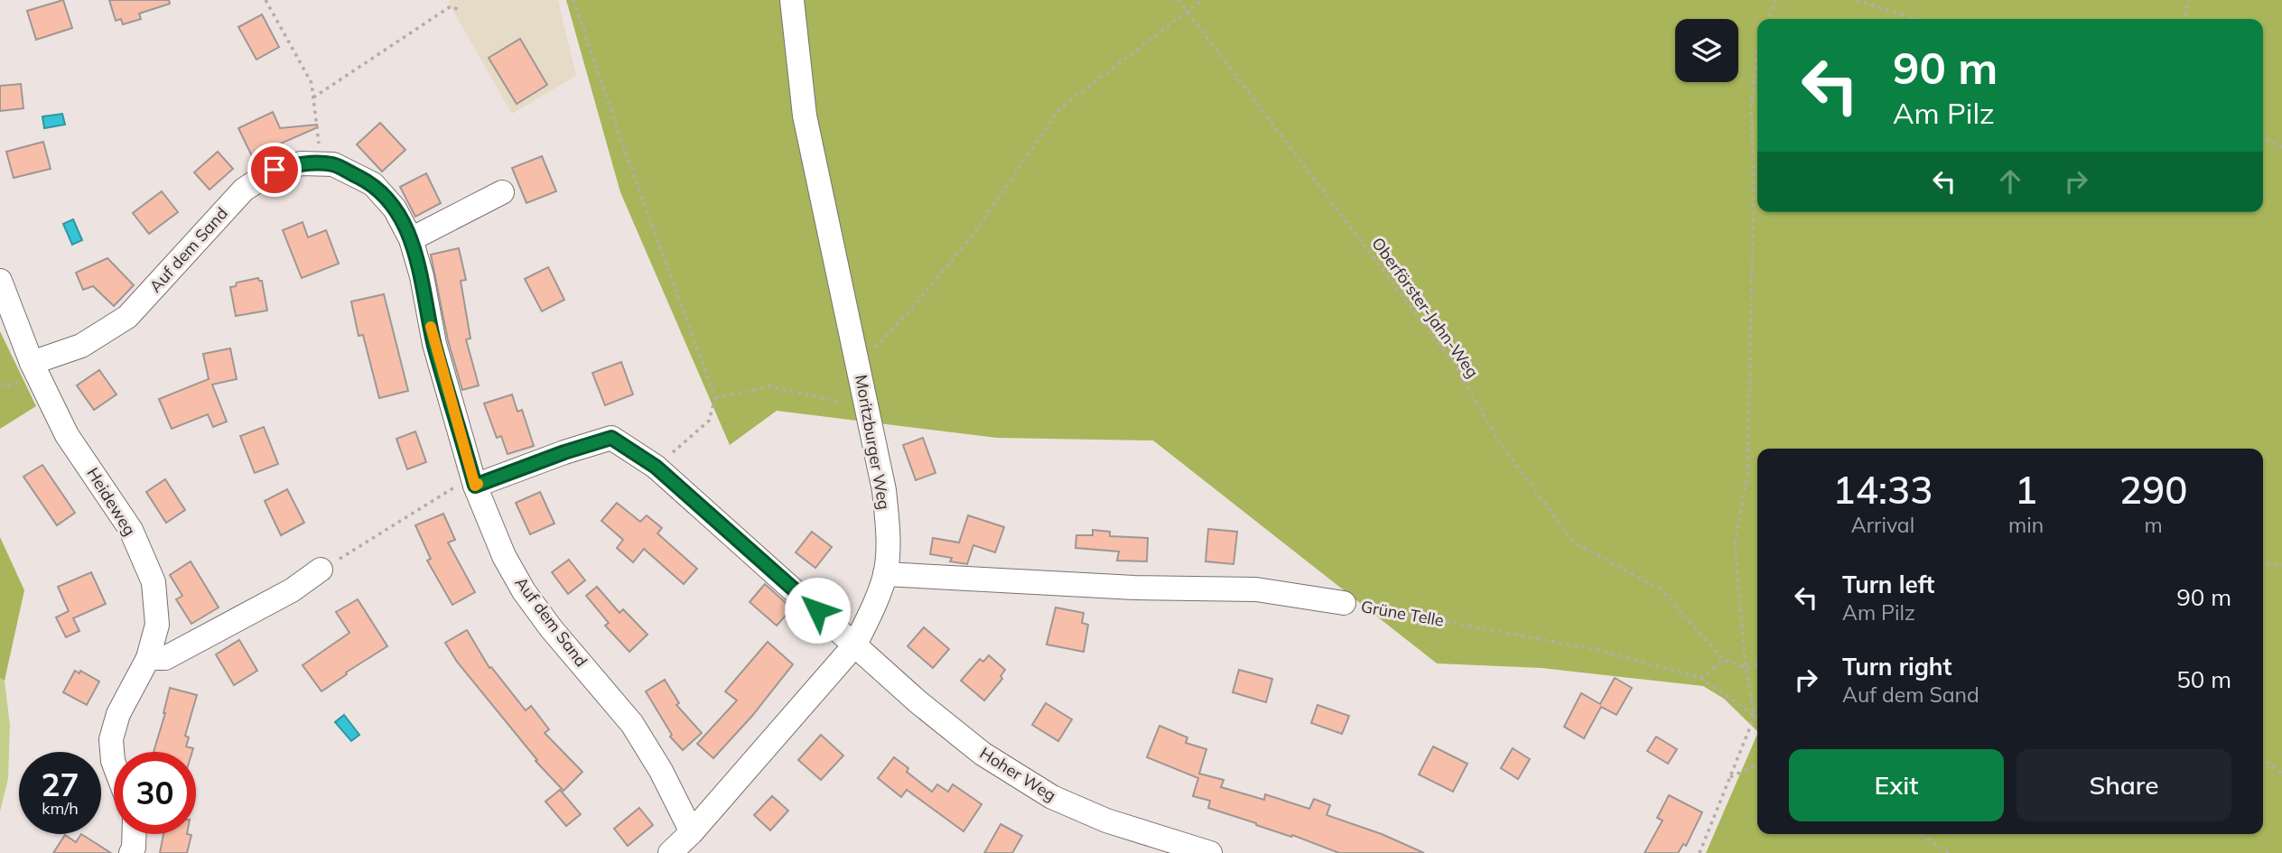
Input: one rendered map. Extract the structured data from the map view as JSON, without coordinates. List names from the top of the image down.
{
  "streets": {
    "street": [
      "Auf dem Sand",
      "Moritzburger Weg",
      "Heideweg",
      "Grüne Telle",
      "Hoher Weg"
    ],
    "path": ["Oberförster-Jahn-Weg"]
  },
  "crossings": [
    ["Auf dem Sand", "Moritzburger Weg"],
    ["Auf dem Sand", "Heideweg"],
    ["Auf dem Sand", "Hoher Weg"],
    ["Moritzburger Weg", "Grüne Telle"],
    ["Moritzburger Weg", "Hoher Weg"]
  ],
  "page": {
    "turn": ["90 m", "Am Pilz"],
    "eta": [
      "14:33",
      "Arrival",
      "1",
      "min",
      "290",
      "m"
    ],
    "list": [
      {
        "name": "Turn left",
        "note": "Am Pilz",
        "value": "90 m"
      },
      {
        "name": "Turn right",
        "note": "Auf dem Sand",
        "value": "50 m"
      }
    ],
    "buttons": ["Exit", "Share"],
    "speed": "27 km/h",
    "limit": "30"
  }
}
